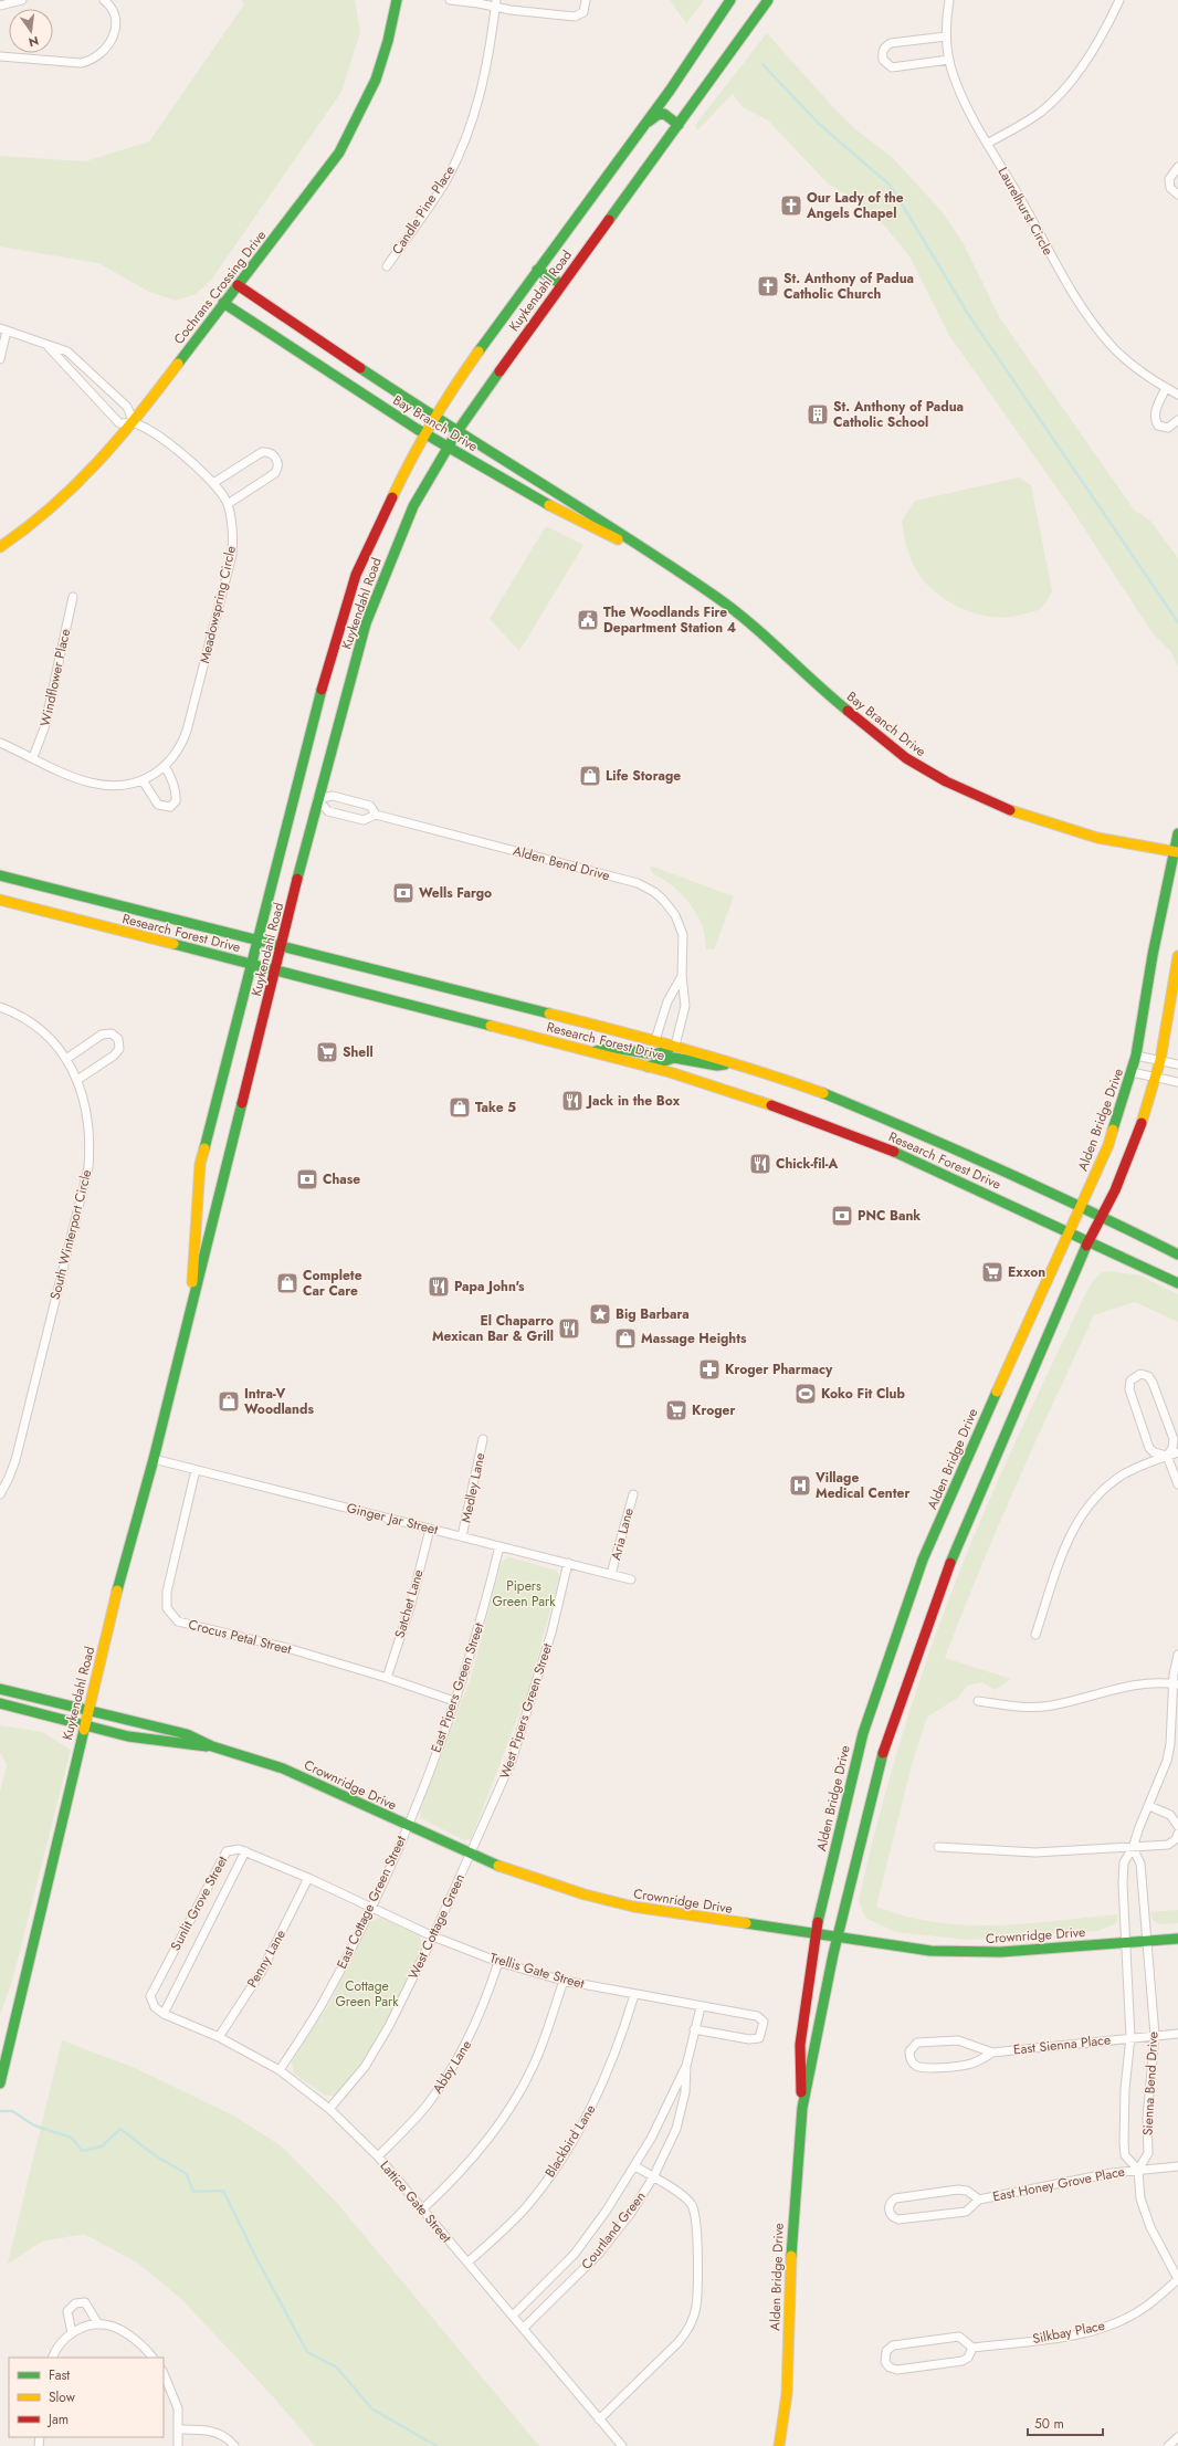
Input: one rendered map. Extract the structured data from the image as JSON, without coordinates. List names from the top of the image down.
{
  "streets": {
    "street": [
      "Candle Pine Place",
      "Laurelhurst Circle",
      "Cochrans Crossing Drive",
      "Kuykendahl Road",
      "Bay Branch Drive",
      "Meadowspring Circle",
      "Windflower Place",
      "Alden Bend Drive",
      "Research Forest Drive",
      "Alden Bridge Drive",
      "South Winterport Circle",
      "Medley Lane",
      "Ginger Jar Street",
      "Aria Lane",
      "Satchet Lane",
      "Crocus Petal Street",
      "East Pipers Green Street",
      "West Pipers Green Street",
      "Crownridge Drive",
      "East Cottage Green Street",
      "Sunlit Grove Street",
      "West Cottage Green",
      "Penny Lane",
      "Trellis Gate Street",
      "East Sienna Place",
      "Abby Lane",
      "Sienna Bend Drive",
      "Blackbird Lane",
      "East Honey Grove Place",
      "Lattice Gate Street",
      "Courtland Green",
      "Silkbay Place"
    ]
  },
  "crossings": [
    ["Cochrans Crossing Drive", "Bay Branch Drive"],
    ["Cochrans Crossing Drive", "Meadowspring Circle"],
    ["Kuykendahl Road", "Bay Branch Drive"],
    ["Kuykendahl Road", "Alden Bend Drive"],
    ["Kuykendahl Road", "Research Forest Drive"],
    ["Kuykendahl Road", "Ginger Jar Street"],
    ["Kuykendahl Road", "Crownridge Drive"],
    ["Bay Branch Drive", "Alden Bridge Drive"],
    ["Alden Bend Drive", "Research Forest Drive"],
    ["Research Forest Drive", "Alden Bridge Drive"],
    ["Alden Bridge Drive", "Crownridge Drive"],
    ["Medley Lane", "Ginger Jar Street"],
    ["Ginger Jar Street", "Aria Lane"],
    ["Ginger Jar Street", "Satchet Lane"],
    ["Ginger Jar Street", "Crocus Petal Street"],
    ["Ginger Jar Street", "East Pipers Green Street"],
    ["Ginger Jar Street", "West Pipers Green Street"],
    ["Satchet Lane", "Crocus Petal Street"],
    ["Crocus Petal Street", "East Pipers Green Street"],
    ["East Pipers Green Street", "Crownridge Drive"],
    ["East Pipers Green Street", "East Cottage Green Street"],
    ["West Pipers Green Street", "Crownridge Drive"],
    ["West Pipers Green Street", "West Cottage Green"],
    ["Crownridge Drive", "East Cottage Green Street"],
    ["Crownridge Drive", "West Cottage Green"],
    ["Crownridge Drive", "Sienna Bend Drive"],
    ["East Cottage Green Street", "Trellis Gate Street"],
    ["East Cottage Green Street", "Lattice Gate Street"],
    ["Sunlit Grove Street", "Trellis Gate Street"],
    ["Sunlit Grove Street", "Lattice Gate Street"],
    ["West Cottage Green", "Trellis Gate Street"],
    ["West Cottage Green", "Lattice Gate Street"],
    ["Penny Lane", "Trellis Gate Street"],
    ["Penny Lane", "Lattice Gate Street"],
    ["Trellis Gate Street", "Abby Lane"],
    ["Trellis Gate Street", "Blackbird Lane"],
    ["Trellis Gate Street", "Courtland Green"],
    ["East Sienna Place", "Sienna Bend Drive"],
    ["Abby Lane", "Lattice Gate Street"],
    ["Sienna Bend Drive", "East Honey Grove Place"],
    ["Sienna Bend Drive", "Silkbay Place"],
    ["Blackbird Lane", "Lattice Gate Street"],
    ["Lattice Gate Street", "Courtland Green"]
  ],
  "parks": ["Pipers Green Park", "Cottage Green Park"],
  "places": {
    "church": ["Our Lady of the Angels Chapel", "St. Anthony of Padua Catholic Church"],
    "building": ["St. Anthony of Padua Catholic School"],
    "public building": ["The Woodlands Fire Department Station 4"],
    "shop": [
      "Life Storage",
      "Take 5",
      "Complete Car Care",
      "Massage Heights",
      "Intra-V Woodlands"
    ],
    "bank": ["Wells Fargo", "Chase", "PNC Bank"],
    "supermarket": ["Shell", "Exxon", "Kroger"],
    "restaurant": [
      "Jack in the Box",
      "Chick-fil-A",
      "Papa John's",
      "El Chaparro Mexican Bar & Grill"
    ],
    "place": ["Big Barbara"],
    "pharmacy": ["Kroger Pharmacy"],
    "sports": ["Koko Fit Club"],
    "hospital": ["Village Medical Center"]
  },
  "legend": ["Fast", "Slow", "Jam"],
  "scale_bar": "50 m",
  "north": "bottom"
}
